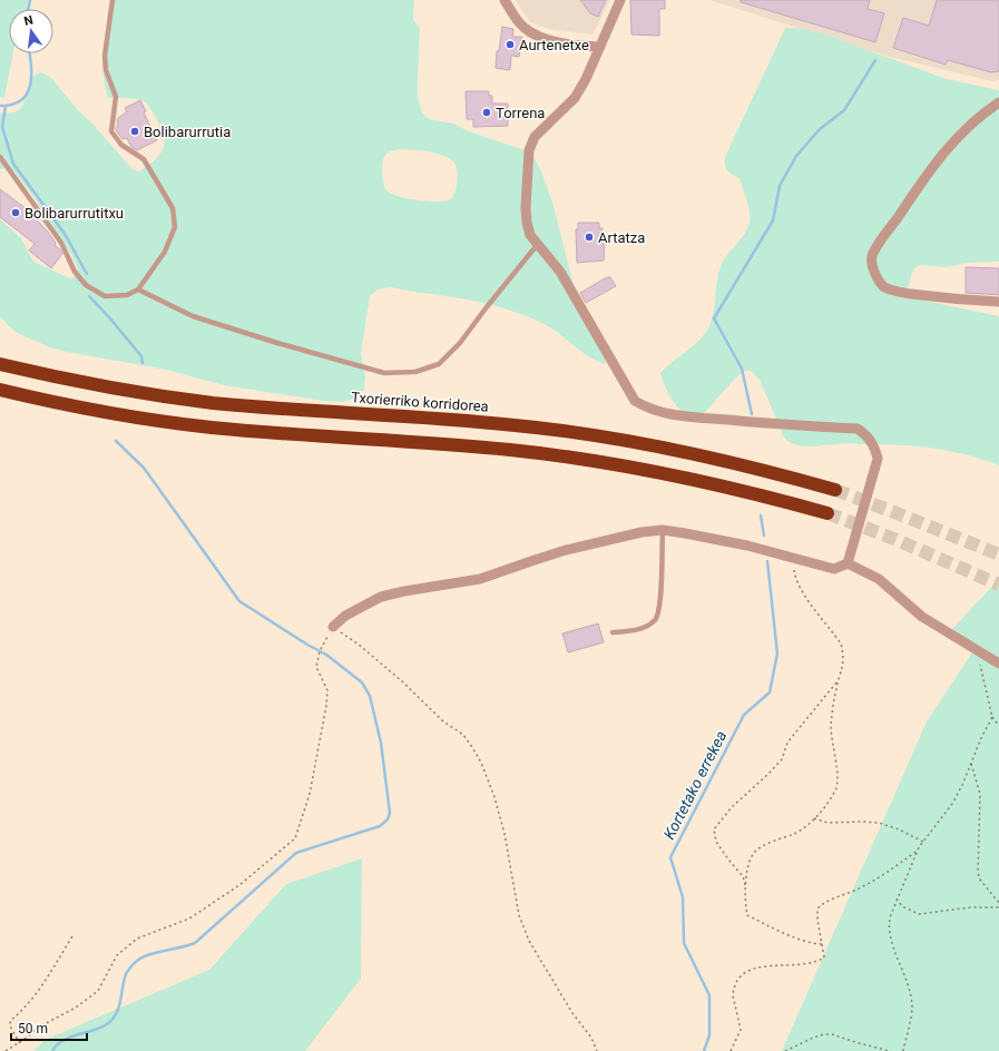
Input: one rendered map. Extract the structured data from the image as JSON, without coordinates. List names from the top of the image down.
{
  "streets": {
    "highway": ["Txorierriko korridorea"]
  },
  "water": ["Kortetako errekea"],
  "places": [
    "Aurtenetxe",
    "Torrena",
    "Bolibarurrutia",
    "Bolibarurrutitxu",
    "Artatza"
  ],
  "scale_bar": "50 m",
  "north": "top"
}
